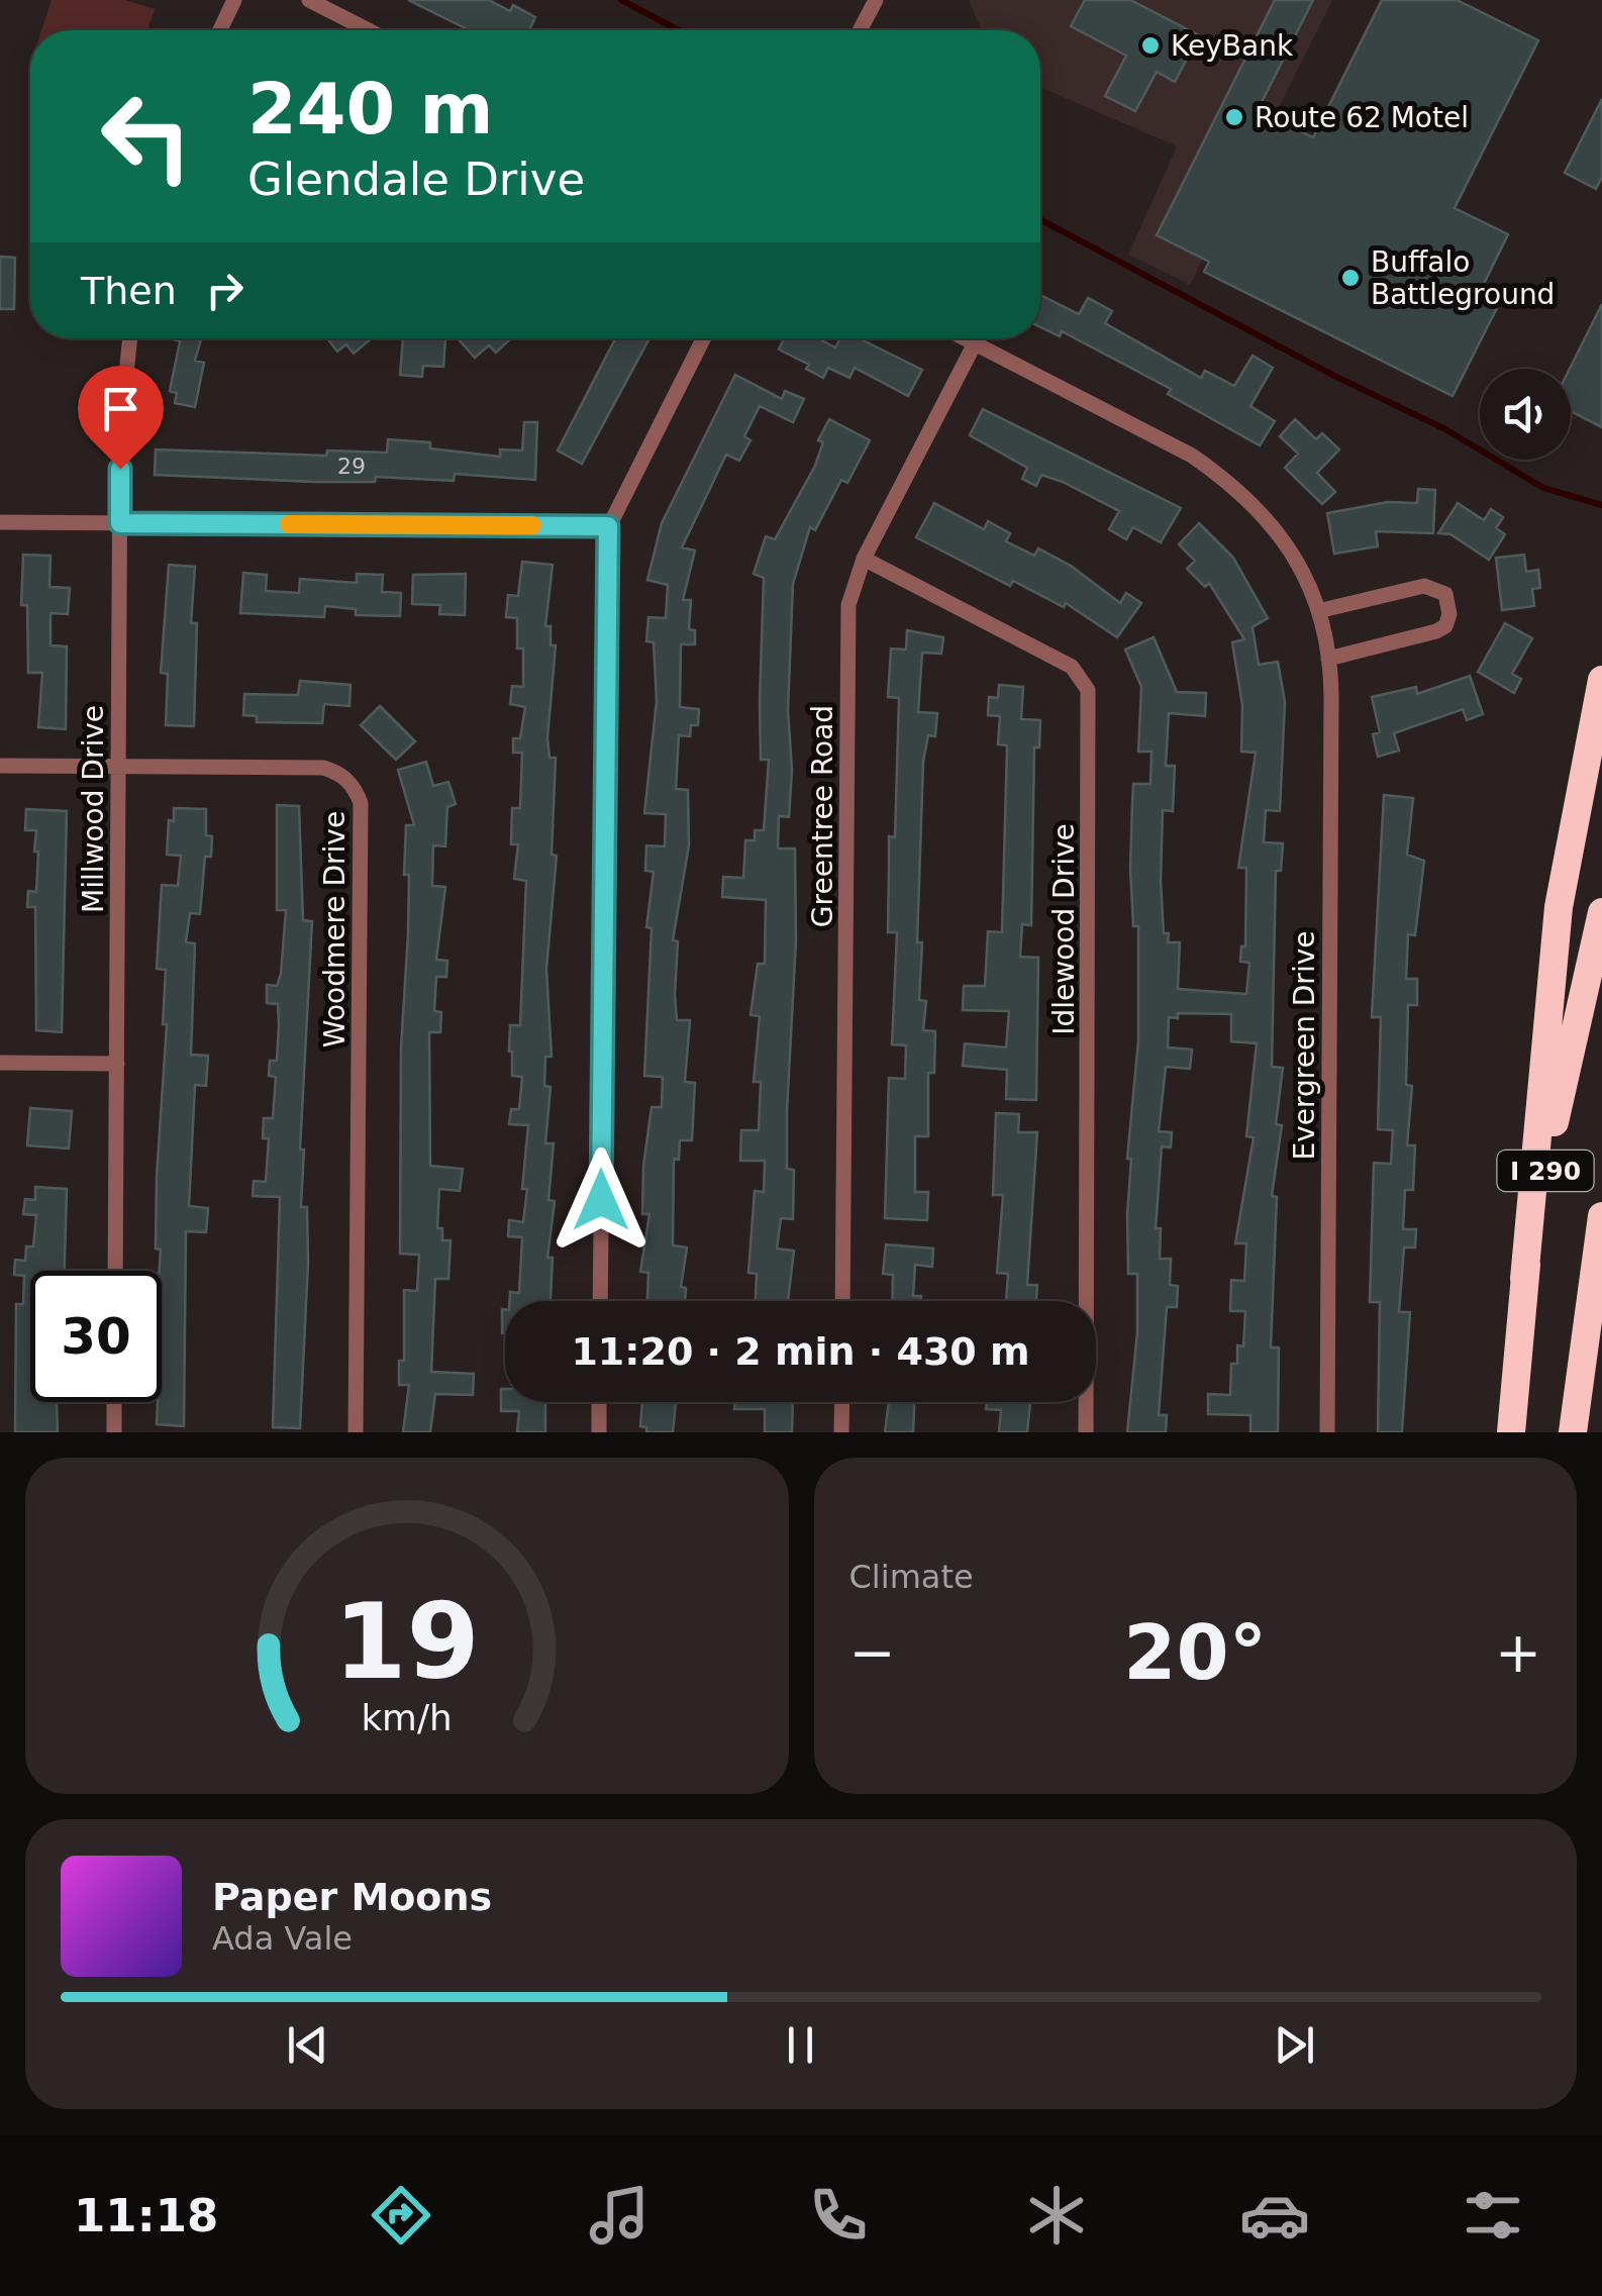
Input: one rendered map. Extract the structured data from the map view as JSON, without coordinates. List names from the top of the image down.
{
  "streets": {
    "highway": ["I 290"],
    "street": [
      "Millwood Drive",
      "Greentree Road",
      "Woodmere Drive",
      "Idlewood Drive",
      "Evergreen Drive"
    ]
  },
  "crossings": [
    ["Millwood Drive", "Woodmere Drive"],
    ["Greentree Road", "Idlewood Drive"],
    ["Greentree Road", "Evergreen Drive"]
  ],
  "places": ["KeyBank", "Route 62 Motel", "Buffalo Battleground"],
  "house_numbers": ["29"],
  "page": {
    "turn": ["240 m", "Glendale Drive"],
    "then": "Then",
    "limit": "30",
    "trip": "11:20 · 2 min · 430 m",
    "tile": "Climate",
    "heat": ["−", "20°", "+"],
    "song": ["Paper Moons", "Ada Vale"],
    "tabs": "11:18",
    "gauge": ["19", "km/h"]
  }
}
